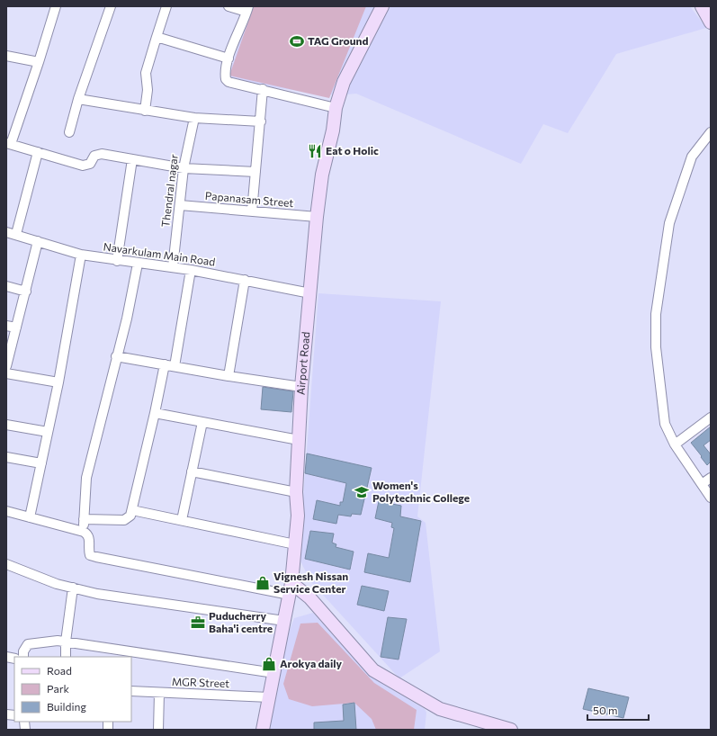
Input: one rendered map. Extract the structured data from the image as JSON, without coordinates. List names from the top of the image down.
{
  "streets": {
    "street": [
      "Thendral nagar",
      "Papanasam Street",
      "Navarkulam Main Road",
      "Airport Road",
      "MGR Street"
    ]
  },
  "crossings": [
    ["Thendral nagar", "Papanasam Street"],
    ["Thendral nagar", "Navarkulam Main Road"],
    ["Papanasam Street", "Airport Road"],
    ["Navarkulam Main Road", "Airport Road"],
    ["Airport Road", "MGR Street"]
  ],
  "places": {
    "sports": ["TAG Ground"],
    "restaurant": ["Eat o Holic"],
    "school or university": ["Women's Polytechnic College"],
    "shop": ["Vignesh Nissan Service Center", "Arokya daily"],
    "office": ["Puducherry Baha'i centre"]
  },
  "legend": ["Road", "Park", "Building"],
  "scale_bar": "50 m"
}
